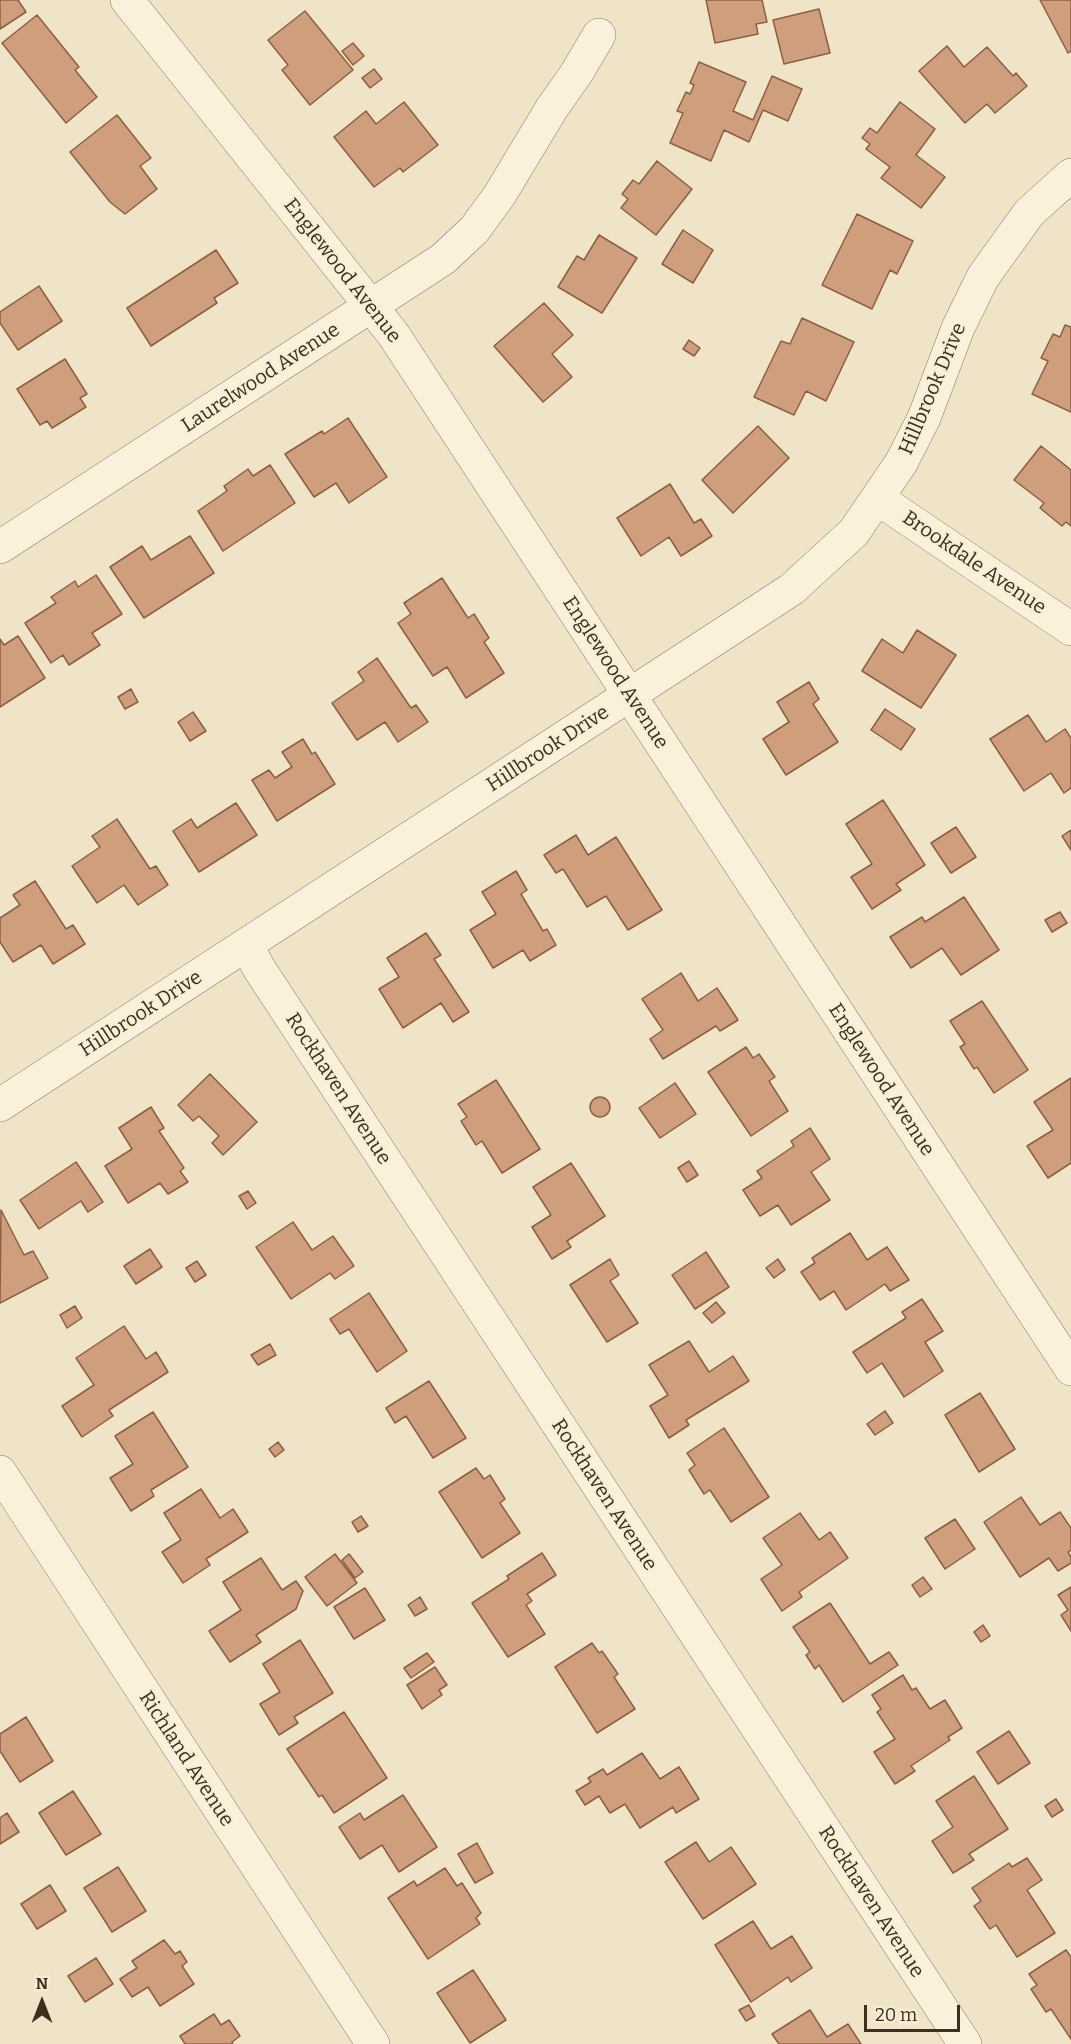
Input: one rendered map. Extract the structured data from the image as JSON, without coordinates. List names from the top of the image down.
{
  "streets": {
    "street": [
      "Englewood Avenue",
      "Laurelwood Avenue",
      "Hillbrook Drive",
      "Brookdale Avenue",
      "Rockhaven Avenue",
      "Richland Avenue"
    ]
  },
  "crossings": [
    ["Englewood Avenue", "Laurelwood Avenue"],
    ["Englewood Avenue", "Hillbrook Drive"],
    ["Hillbrook Drive", "Brookdale Avenue"],
    ["Hillbrook Drive", "Rockhaven Avenue"]
  ],
  "scale_bar": "20 m",
  "north": "top"
}
